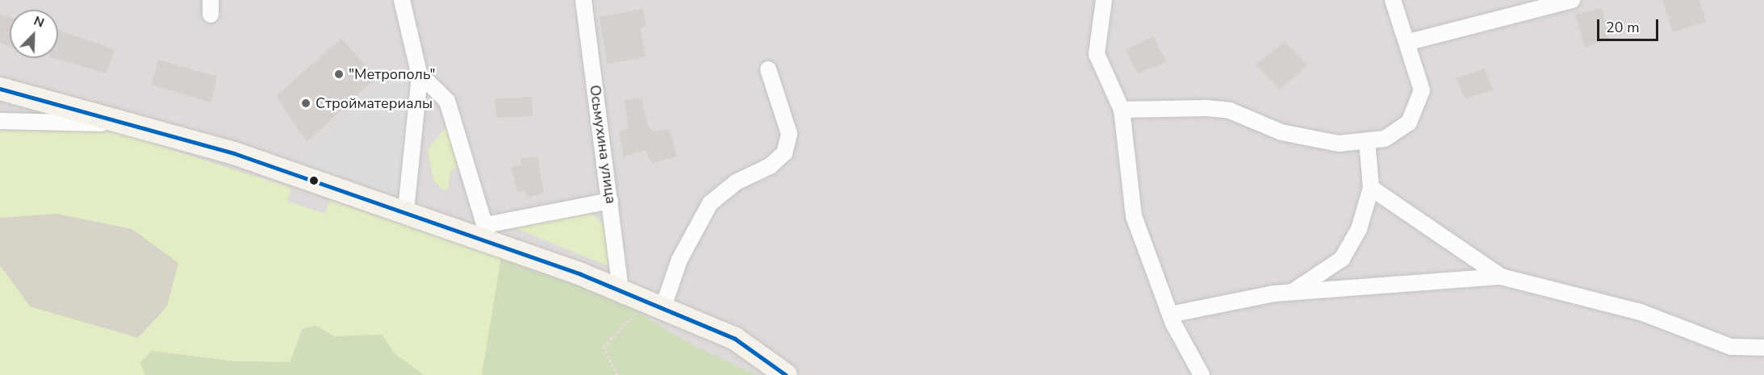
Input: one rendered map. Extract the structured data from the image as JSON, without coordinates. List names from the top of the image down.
{
  "streets": {
    "street": ["Осьмухина улица"]
  },
  "places": ["\"Метрополь\"", "Стройматериалы"],
  "scale_bar": "20 m",
  "north": "top right"
}
